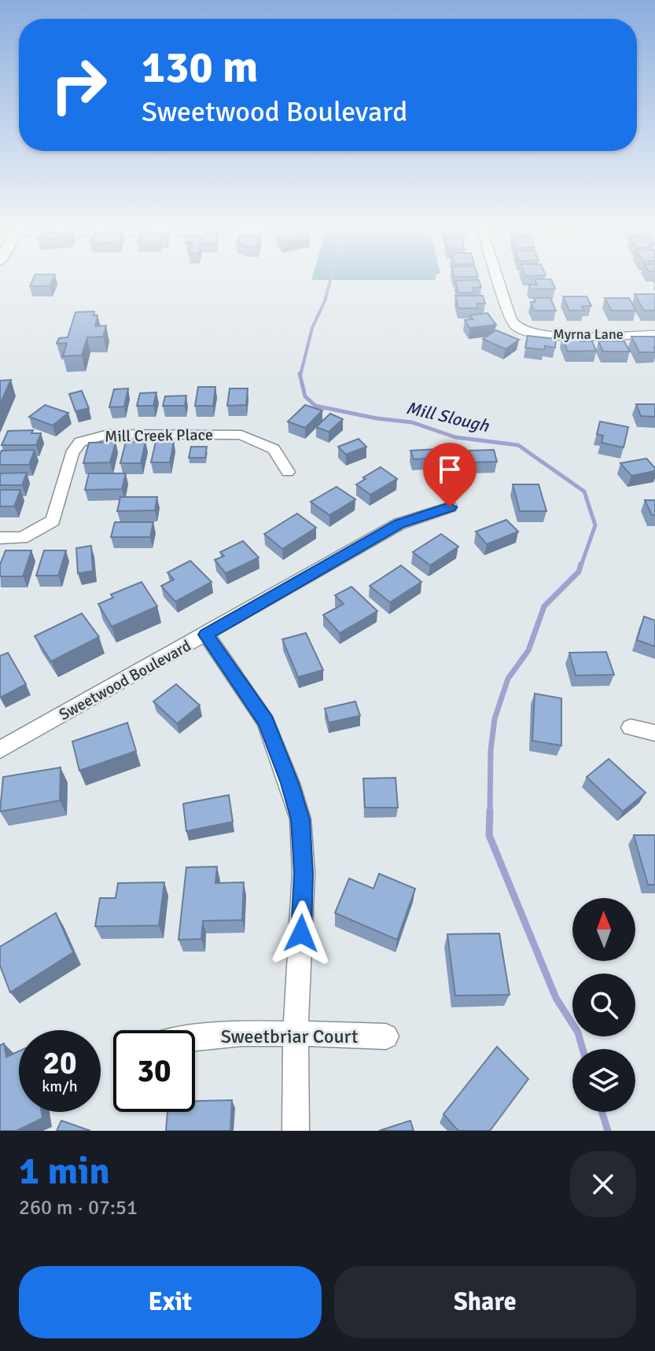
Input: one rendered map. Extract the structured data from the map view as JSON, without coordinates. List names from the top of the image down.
{
  "streets": {
    "street": [
      "Myrna Lane",
      "Mill Creek Place",
      "Sweetwood Boulevard",
      "Sweetbriar Court"
    ]
  },
  "water": ["Mill Slough"],
  "north": "top",
  "page": {
    "turn": ["130 m", "Sweetwood Boulevard"],
    "speed": "20 km/h",
    "limit": "30",
    "heading": ["1 min", "260 m · 07:51"],
    "buttons": ["Exit", "Share"]
  }
}
